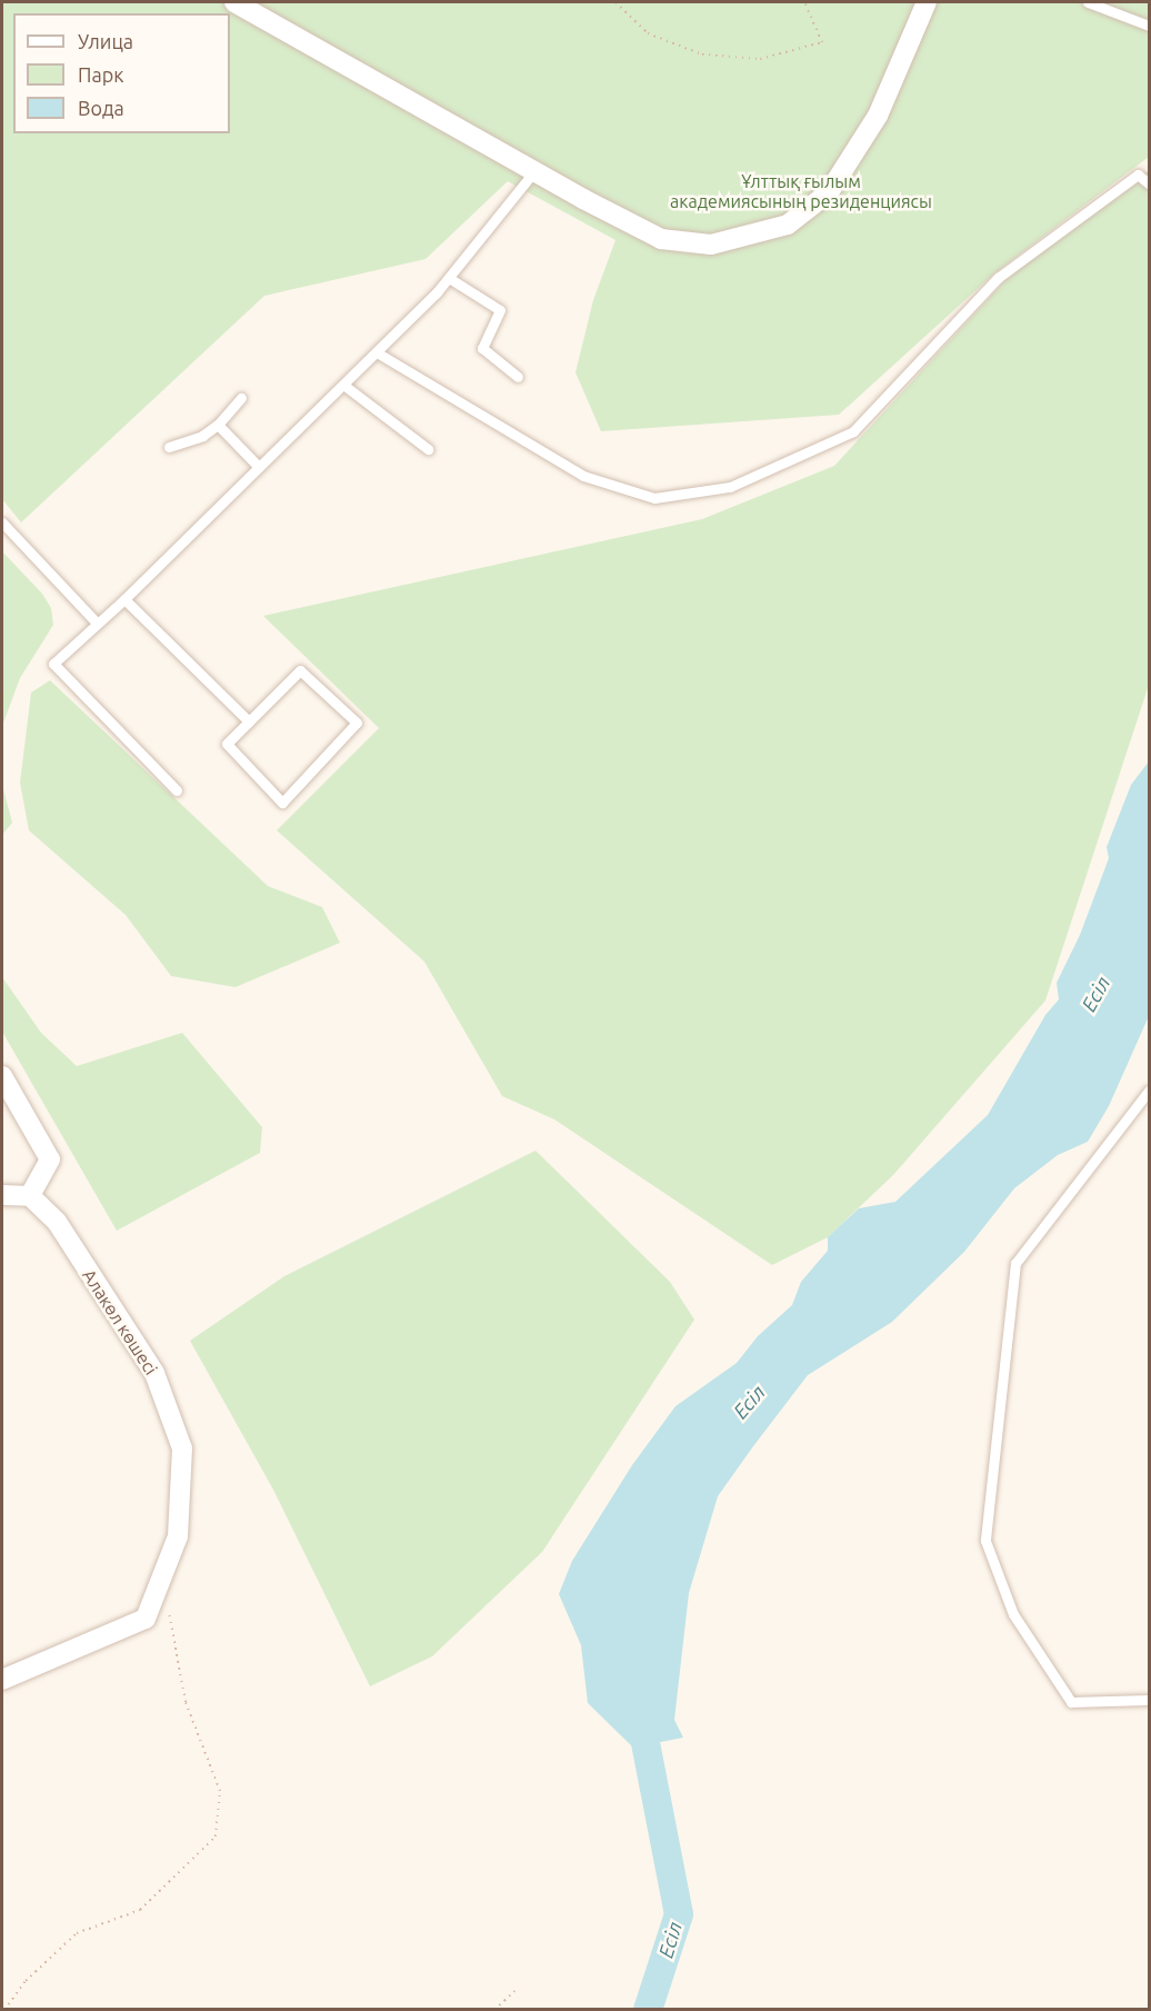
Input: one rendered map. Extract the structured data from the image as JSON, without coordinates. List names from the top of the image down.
{
  "streets": {
    "street": ["Алакөл көшесі"]
  },
  "water": ["Есіл"],
  "parks": ["Ұлттық ғылым академиясының резиденциясы"],
  "legend": ["Улица", "Парк", "Вода"]
}
